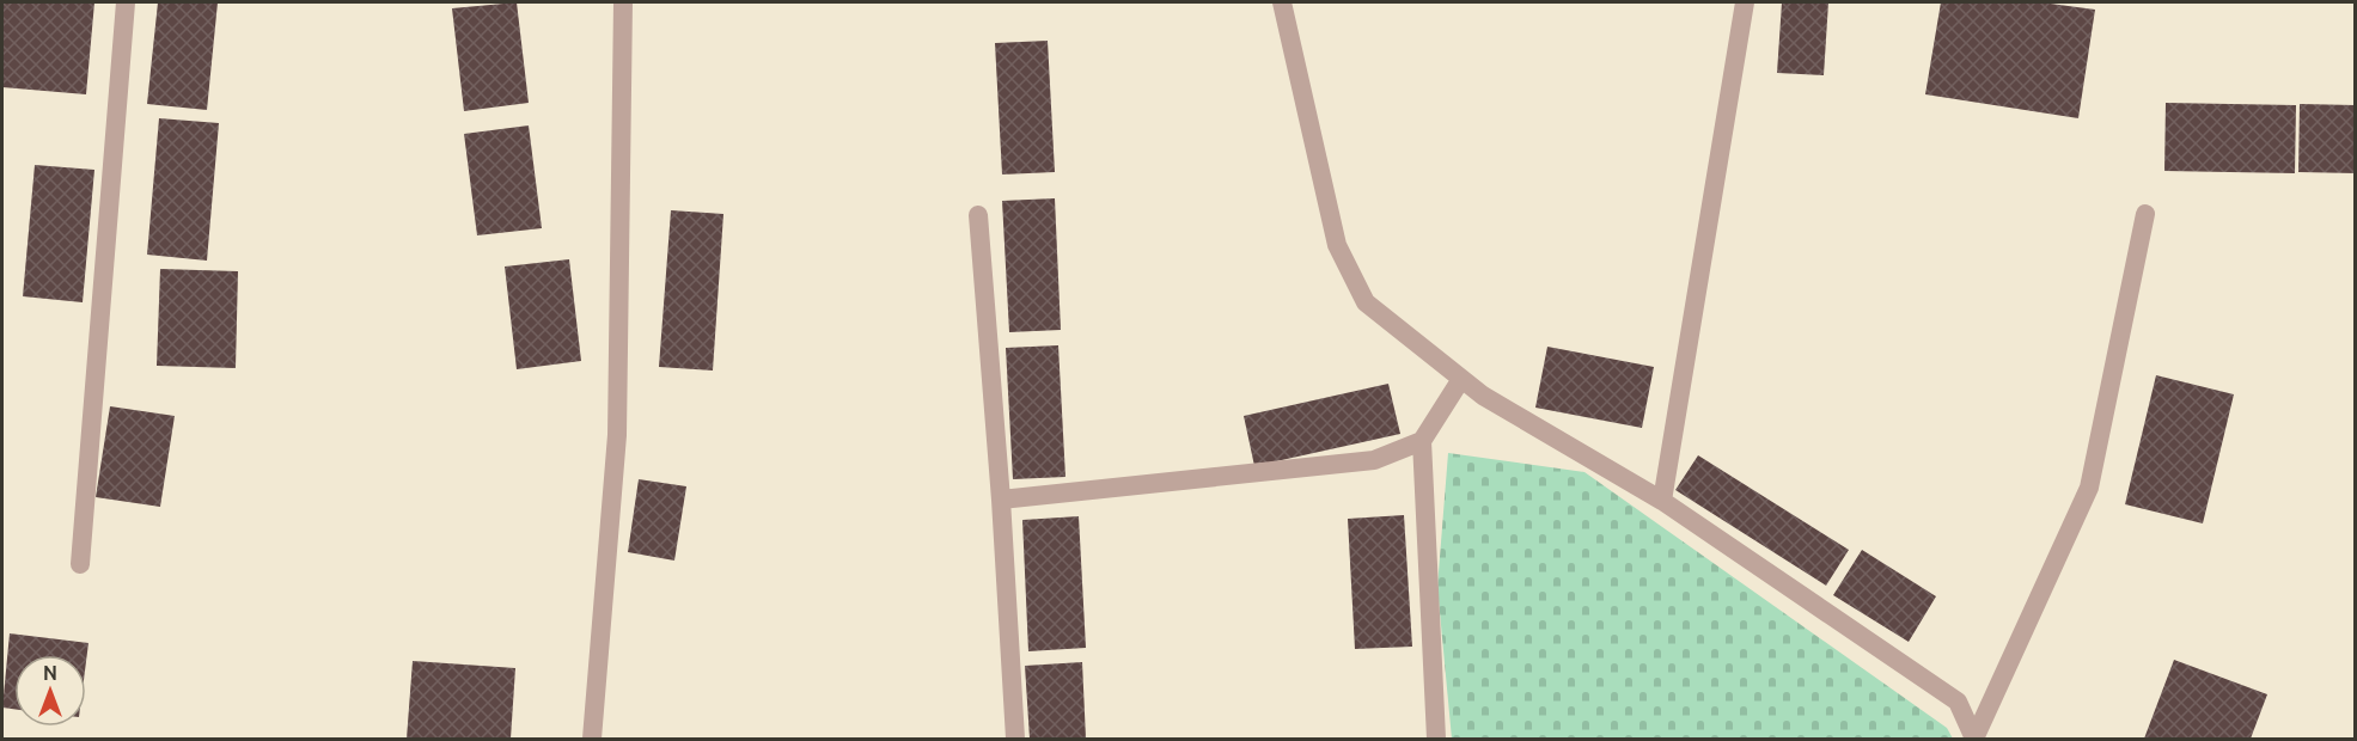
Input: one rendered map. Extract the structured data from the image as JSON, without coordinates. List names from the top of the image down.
{
  "north": "top"
}
